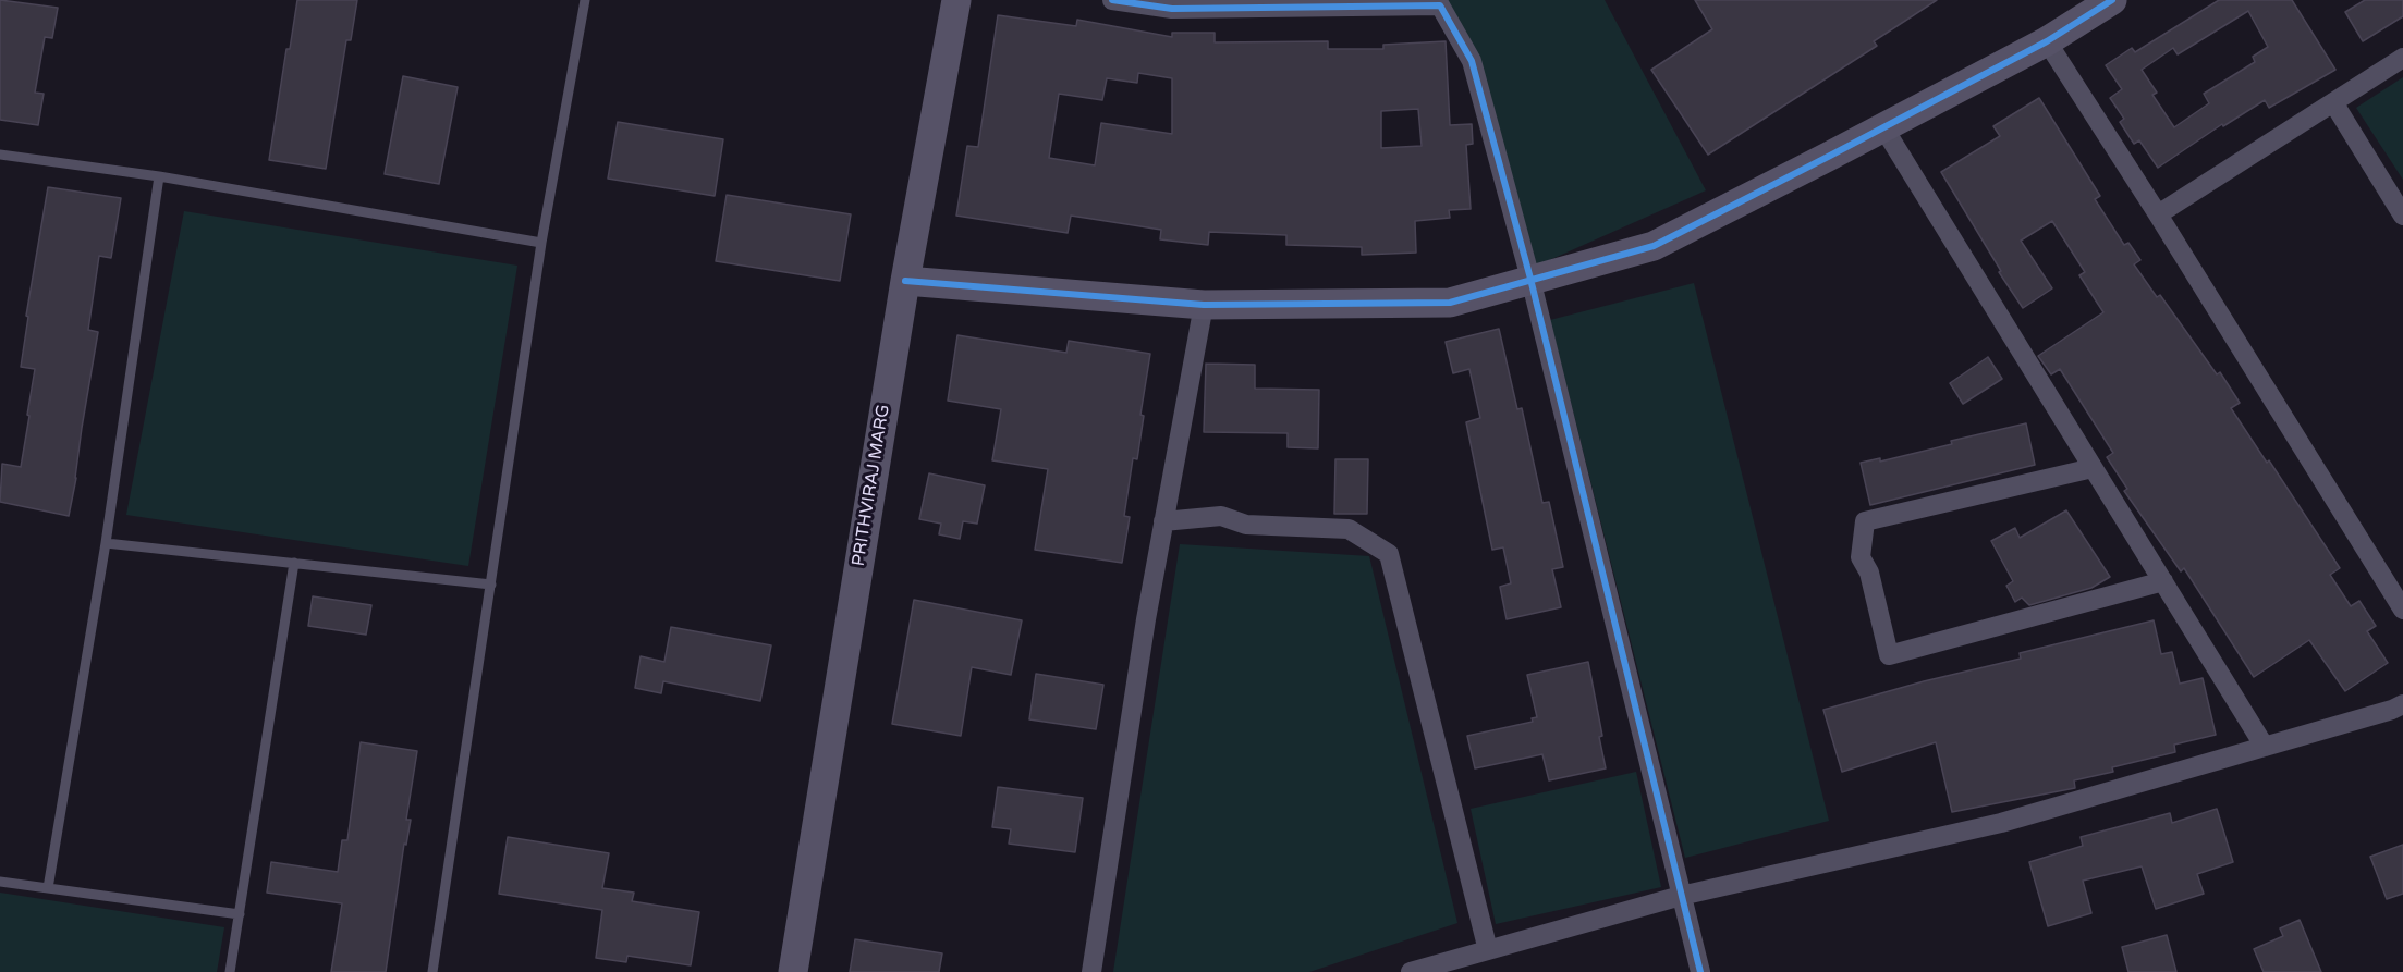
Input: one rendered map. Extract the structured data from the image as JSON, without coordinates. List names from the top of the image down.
{
  "streets": {
    "street": ["PRITHVIRAJ MARG"]
  }
}
